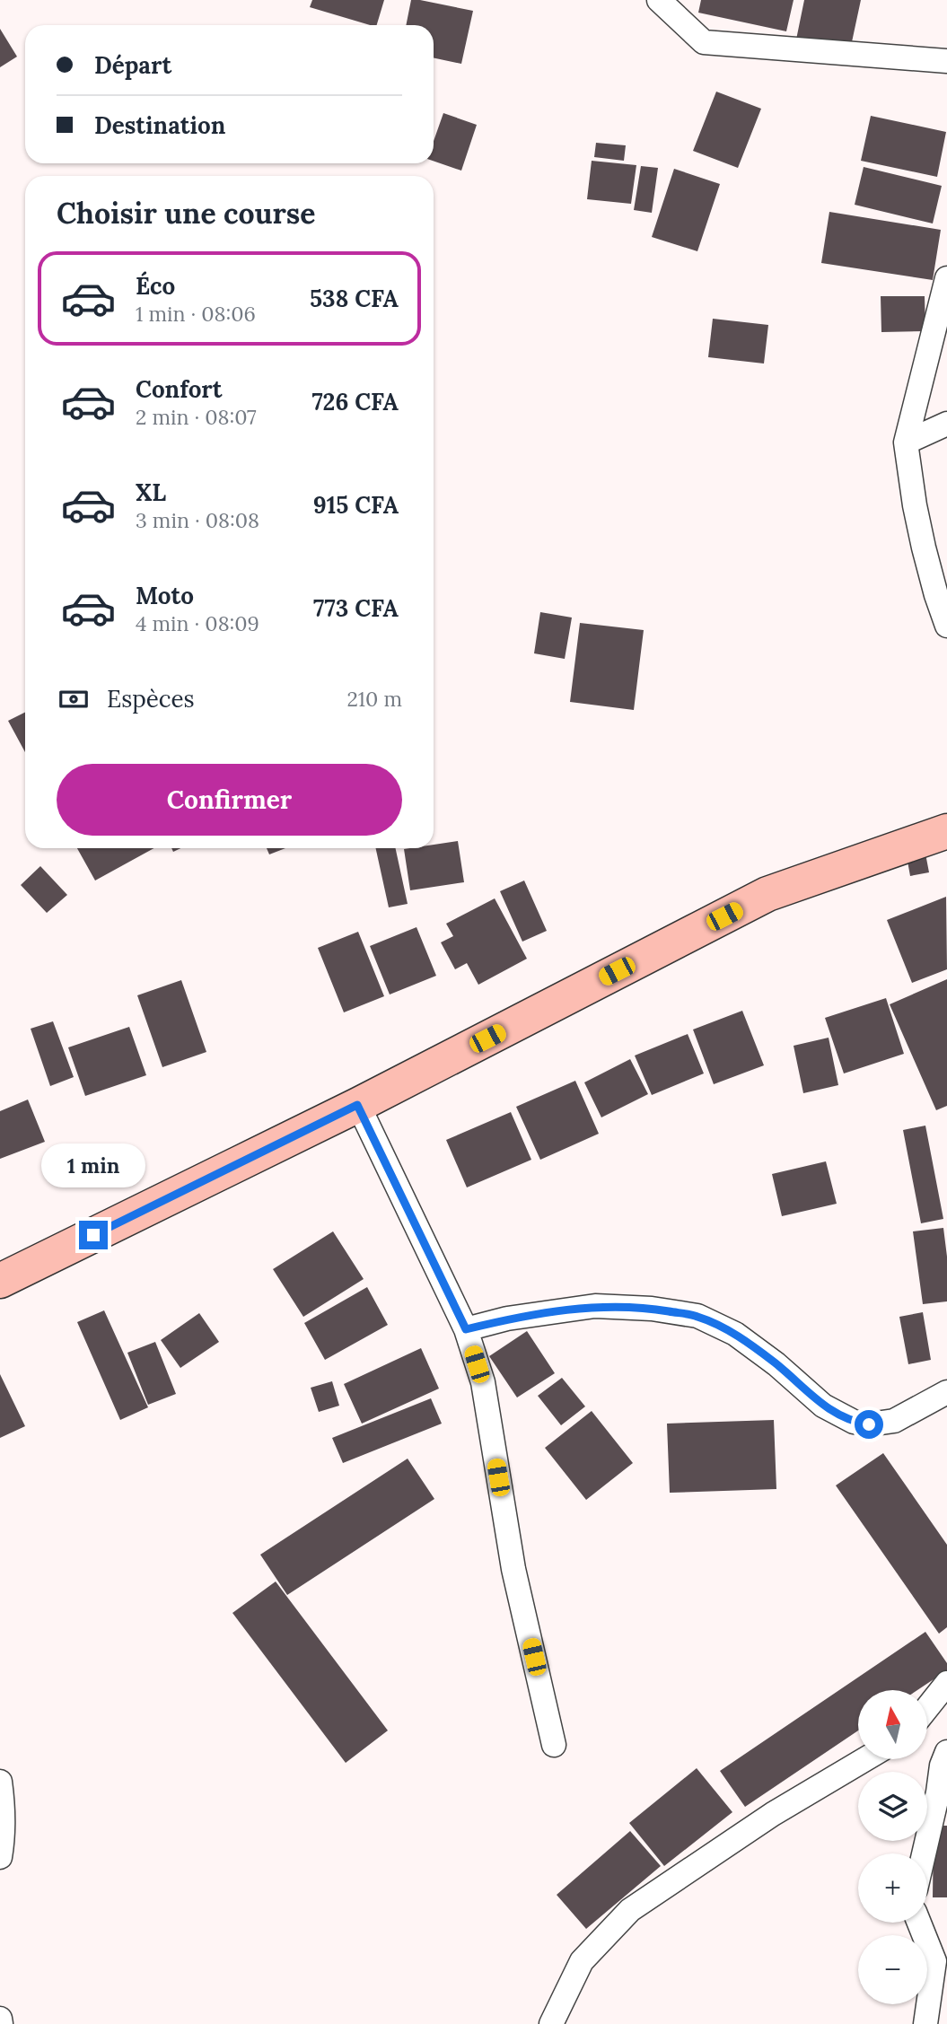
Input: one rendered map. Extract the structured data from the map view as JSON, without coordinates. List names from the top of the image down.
{
  "north": "top",
  "page": {
    "banner": ["Départ", "Destination"],
    "heading": "Choisir une course",
    "list": [
      {
        "name": "Éco",
        "note": "1 min · 08:06",
        "value": "538 CFA"
      },
      {
        "name": "Confort",
        "note": "2 min · 08:07",
        "value": "726 CFA"
      },
      {
        "name": "XL",
        "note": "3 min · 08:08",
        "value": "915 CFA"
      },
      {
        "name": "Moto",
        "note": "4 min · 08:09",
        "value": "773 CFA"
      }
    ],
    "pay": ["Espèces", "210 m"],
    "buttons": "Confirmer",
    "bubble": "1 min",
    "map_buttons": ["+", "−"]
  }
}
